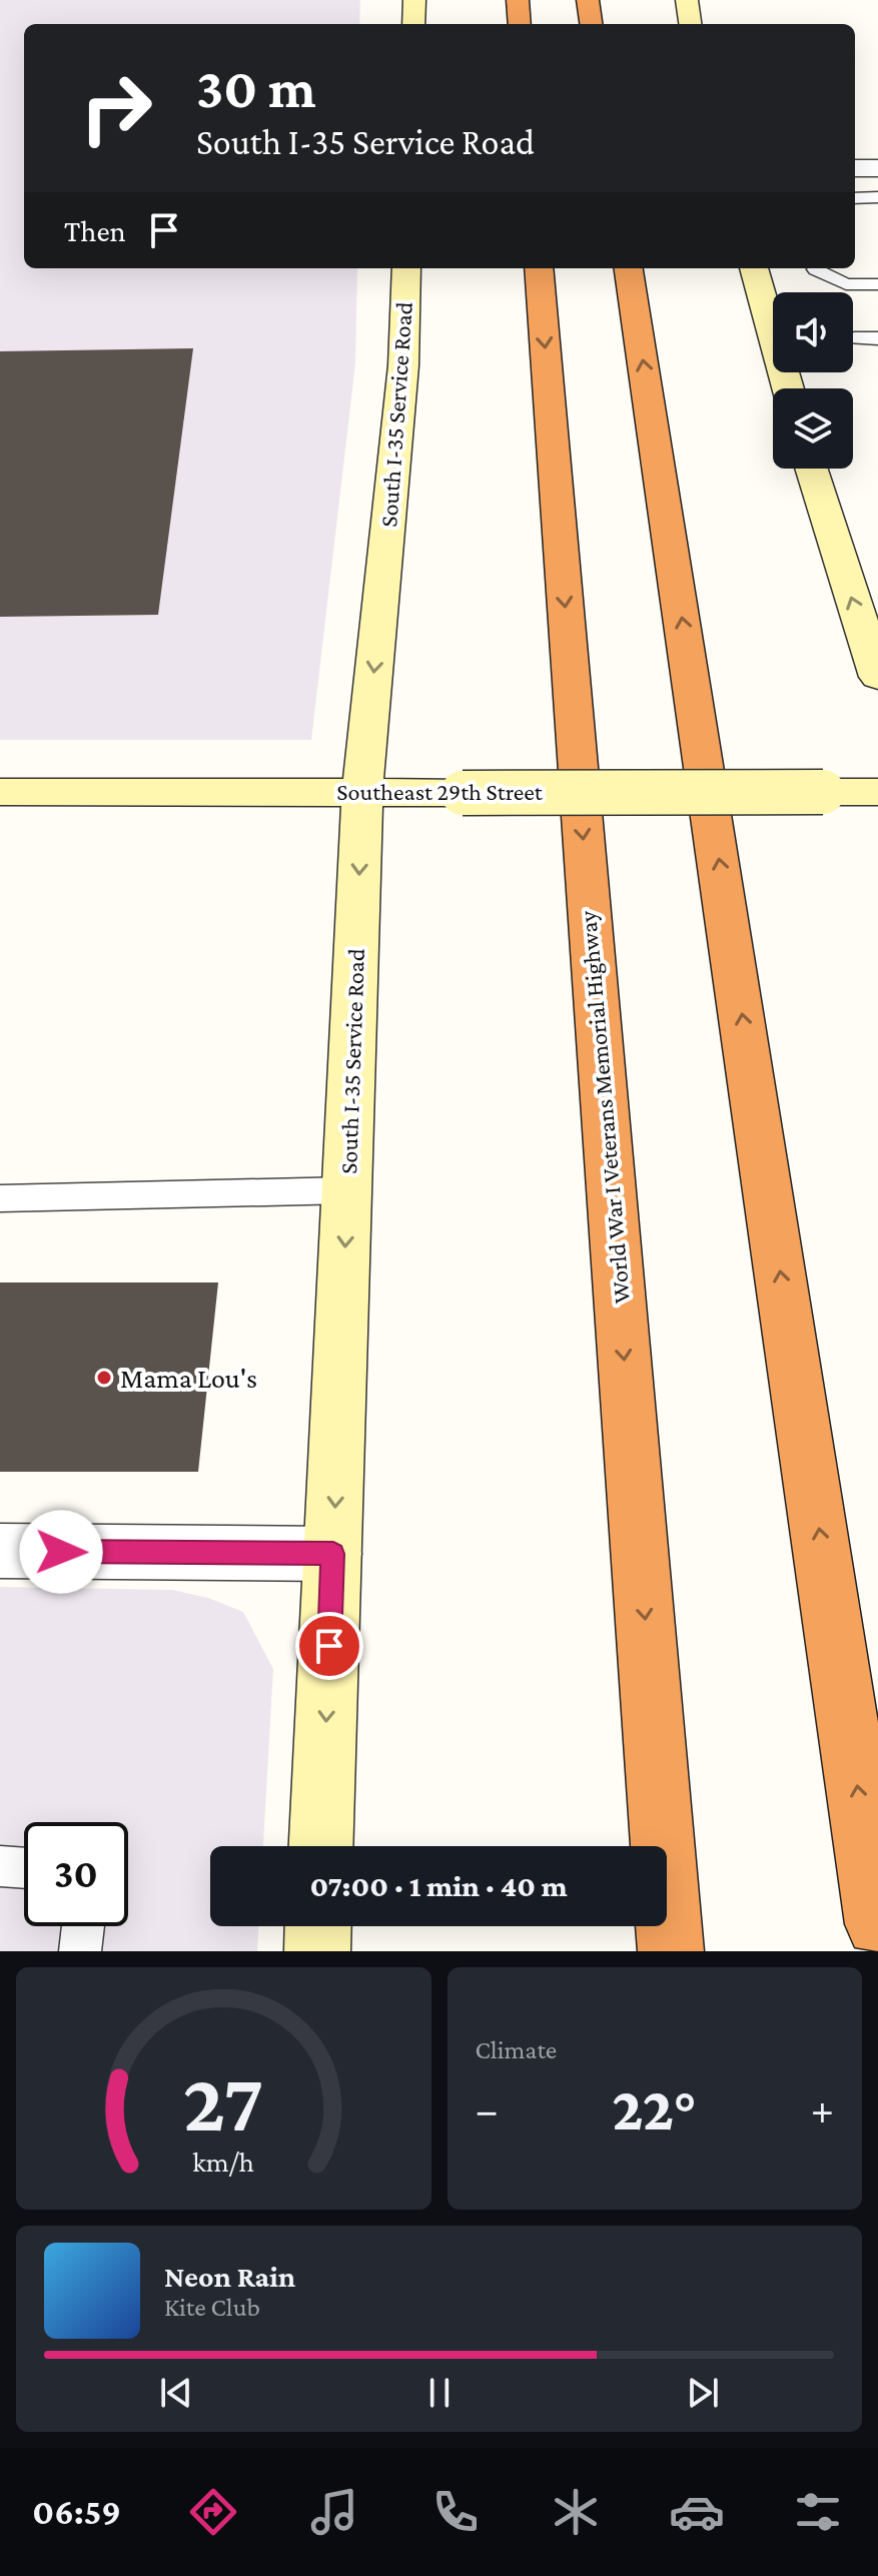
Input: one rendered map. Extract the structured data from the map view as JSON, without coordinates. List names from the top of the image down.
{
  "streets": {
    "highway": ["World War I Veterans Memorial Highway"],
    "main road": ["South I-35 Service Road", "Southeast 29th Street"]
  },
  "crossings": [
    ["South I-35 Service Road", "Southeast 29th Street"]
  ],
  "one_way": ["South I-35 Service Road"],
  "places": ["Mama Lou's"],
  "page": {
    "turn": ["30 m", "South I-35 Service Road"],
    "then": "Then",
    "limit": "30",
    "trip": "07:00 · 1 min · 40 m",
    "tile": "Climate",
    "heat": ["−", "22°", "+"],
    "song": ["Neon Rain", "Kite Club"],
    "tabs": "06:59",
    "gauge": ["27", "km/h"]
  }
}
